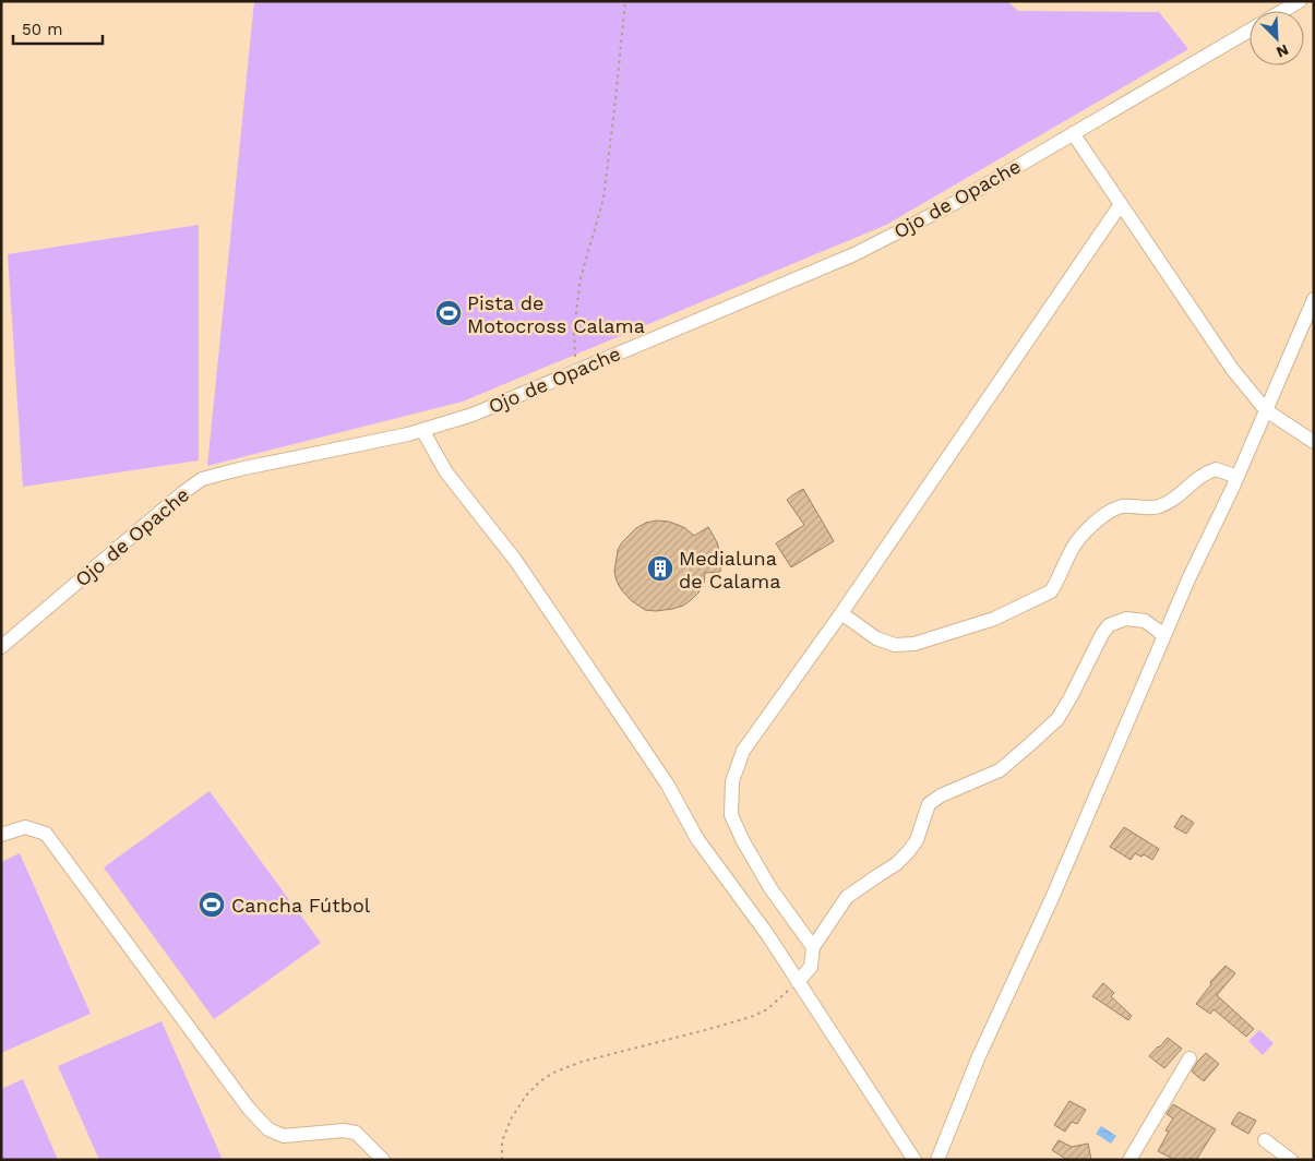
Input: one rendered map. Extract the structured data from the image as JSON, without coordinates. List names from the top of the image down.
{
  "streets": {
    "street": ["Ojo de Opache"]
  },
  "places": {
    "sports": ["Pista de Motocross Calama", "Cancha Fútbol"],
    "building": ["Medialuna de Calama"]
  },
  "scale_bar": "50 m",
  "north": "bottom right"
}
